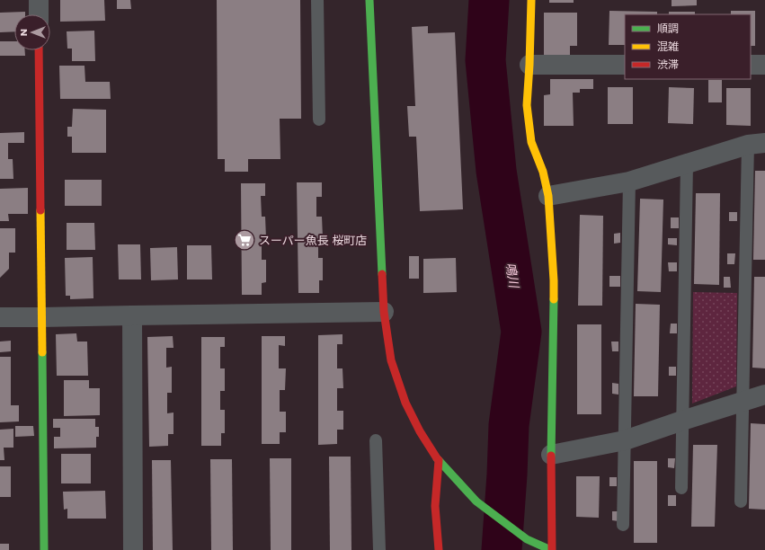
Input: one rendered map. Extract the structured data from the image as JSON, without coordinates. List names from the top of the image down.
{
  "water": ["鳴川"],
  "places": {
    "supermarket": ["スーパー魚長 桜町店"]
  },
  "legend": ["順調", "混雑", "渋滞"],
  "north": "left"
}
